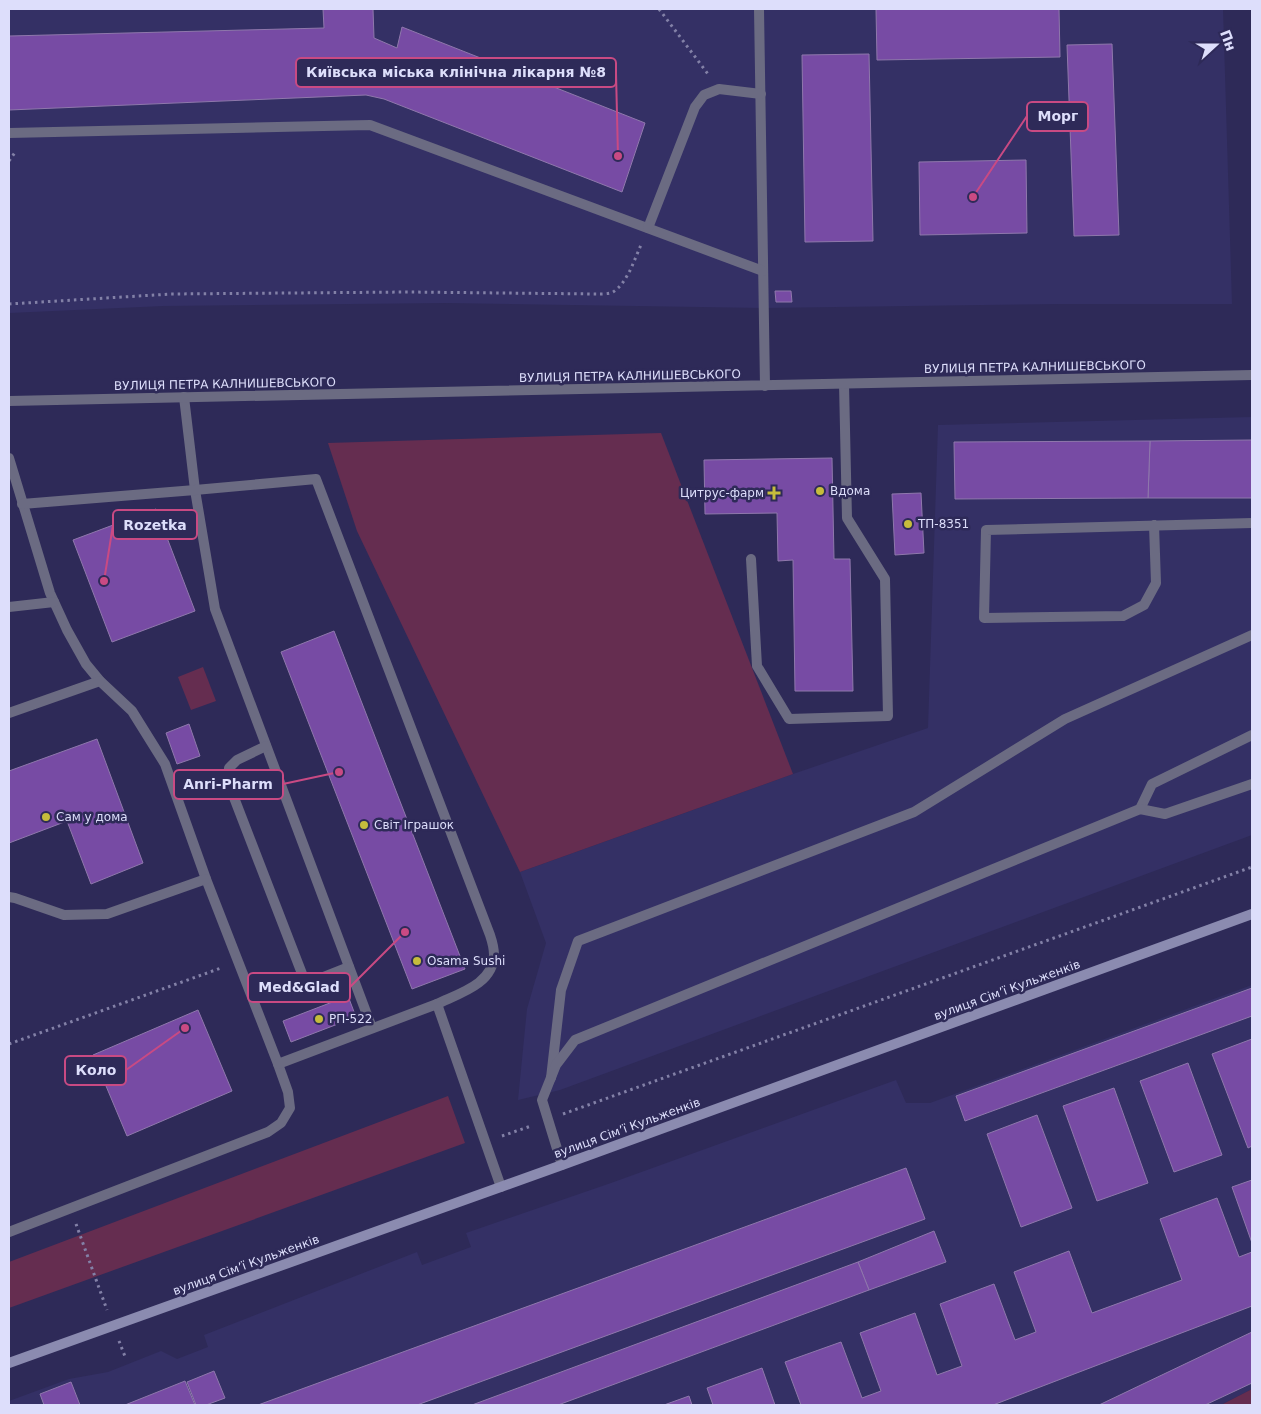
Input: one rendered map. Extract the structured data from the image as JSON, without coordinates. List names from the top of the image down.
{
  "streets": {
    "main road": ["вулиця Сімʼї Кульженків"],
    "street": ["ВУЛИЦЯ ПЕТРА КАЛНИШЕВСЬКОГО"]
  },
  "places": {
    "other": [
      "Київська міська клінічна лікарня №8",
      "Морг",
      "Вдома",
      "ТП-8351",
      "Rozetka",
      "Anri-Pharm",
      "Сам у дома",
      "Світ Іграшок",
      "Med&Glad",
      "Osama Sushi",
      "РП-522",
      "Коло"
    ],
    "health": ["Цитрус-фарм"]
  },
  "north": "right"
}
